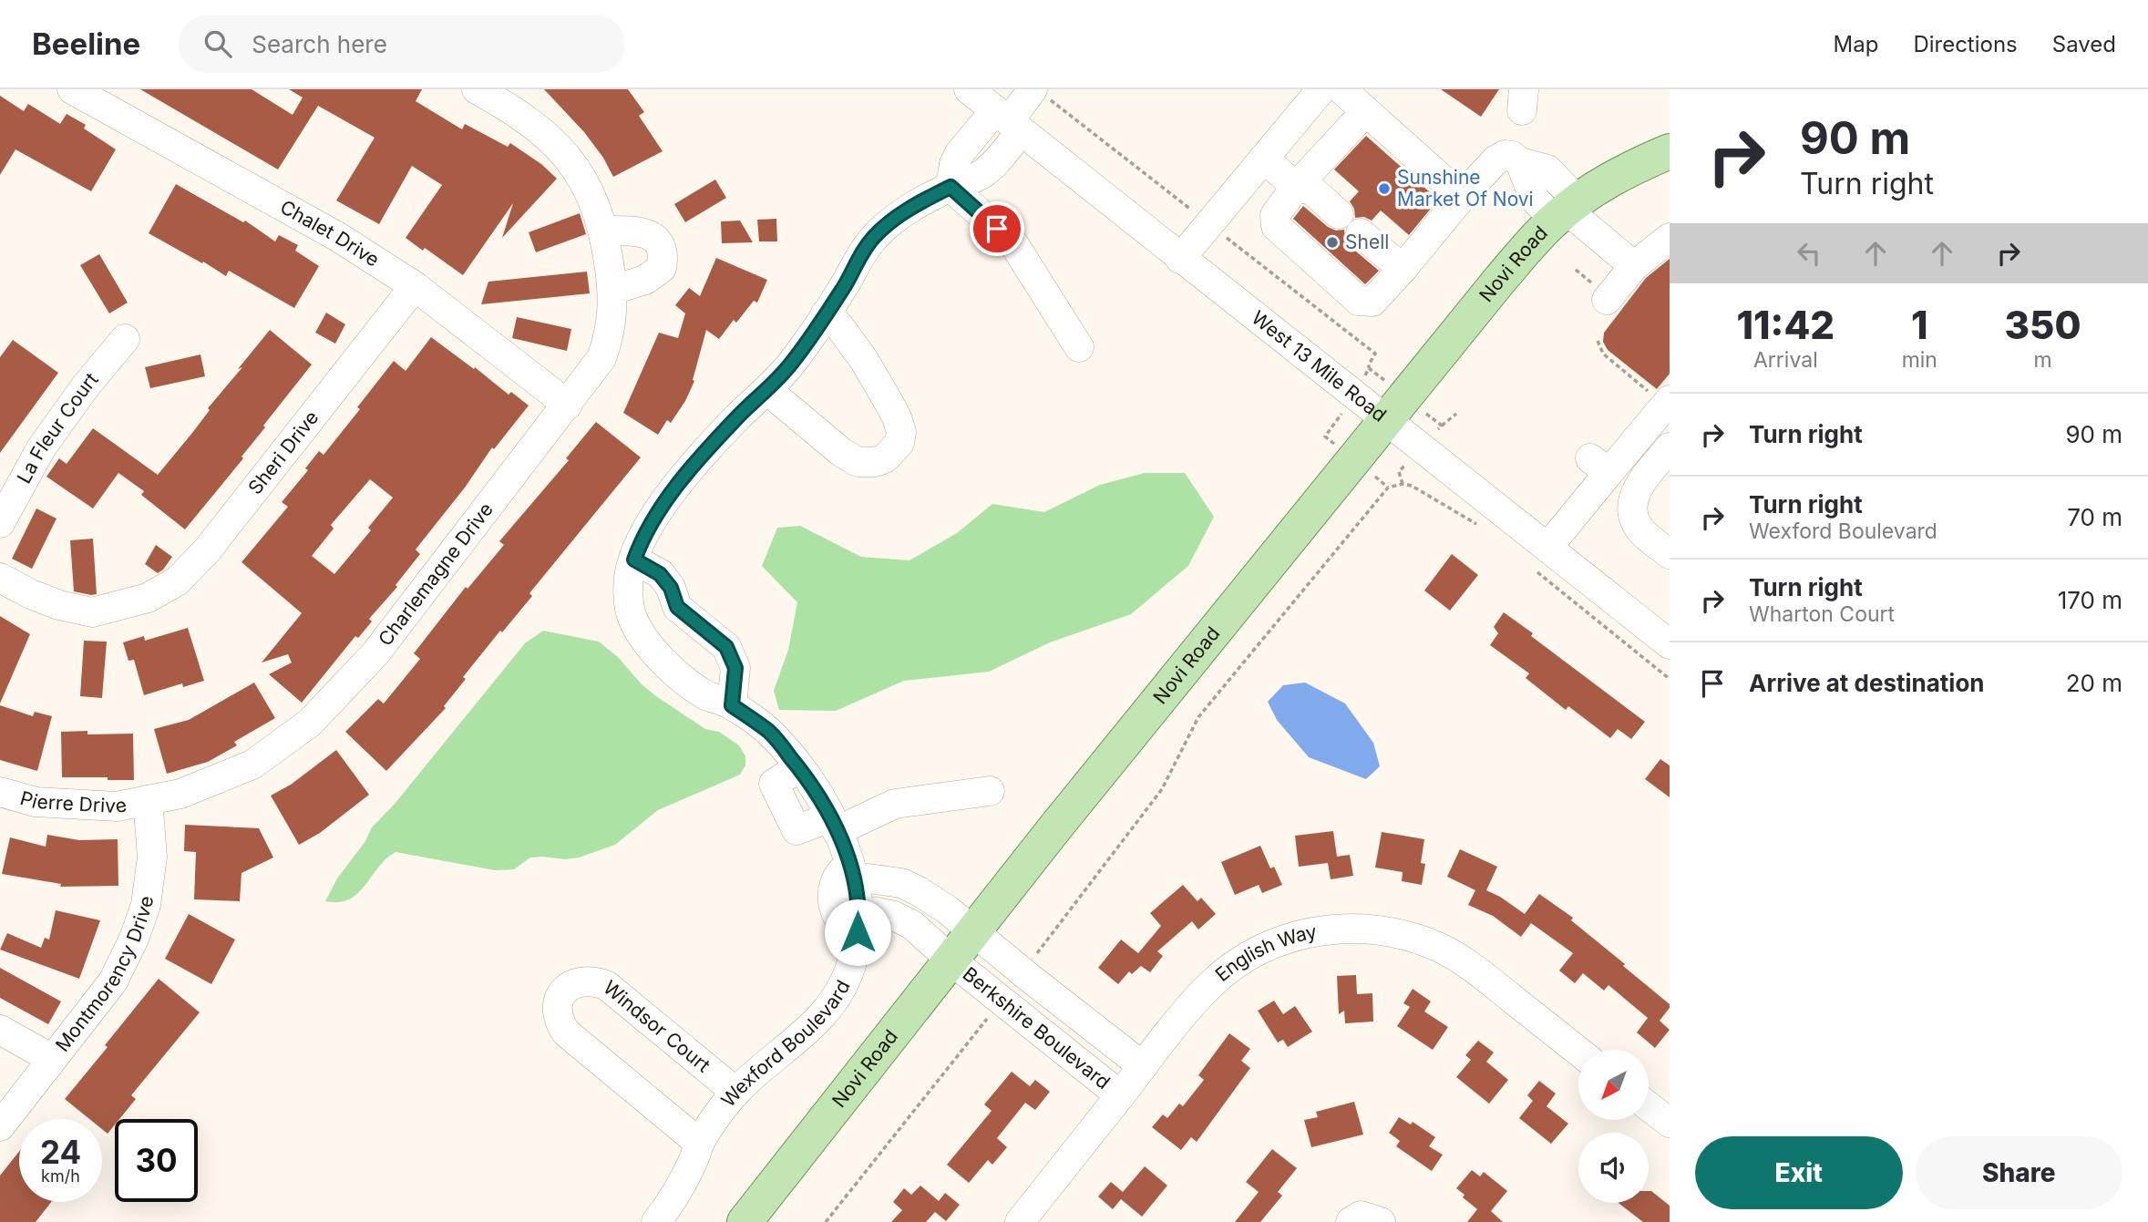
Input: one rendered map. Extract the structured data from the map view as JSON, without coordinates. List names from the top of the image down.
{
  "streets": {
    "main road": ["Novi Road"],
    "street": [
      "Chalet Drive",
      "West 13 Mile Road",
      "La Fleur Court",
      "Sheri Drive",
      "Charlemagne Drive",
      "Pierre Drive",
      "English Way",
      "Montmorency Drive",
      "Berkshire Boulevard",
      "Windsor Court",
      "Wexford Boulevard"
    ]
  },
  "crossings": [
    ["Chalet Drive", "Sheri Drive"],
    ["Chalet Drive", "Charlemagne Drive"],
    ["Novi Road", "West 13 Mile Road"],
    ["Novi Road", "Berkshire Boulevard"],
    ["West 13 Mile Road", "Wexford Boulevard"],
    ["Charlemagne Drive", "Pierre Drive"],
    ["Charlemagne Drive", "Montmorency Drive"],
    ["Pierre Drive", "Montmorency Drive"],
    ["English Way", "Berkshire Boulevard"],
    ["Berkshire Boulevard", "Wexford Boulevard"],
    ["Windsor Court", "Wexford Boulevard"]
  ],
  "places": ["Sunshine Market Of Novi", "Shell"],
  "north": "bottom left",
  "page": {
    "header": "Beeline",
    "search": "Search here",
    "nav": ["Map", "Directions", "Saved"],
    "turn": ["90 m", "Turn right"],
    "eta": [
      "11:42",
      "Arrival",
      "1",
      "min",
      "350",
      "m"
    ],
    "list": [
      {
        "name": "Turn right",
        "value": "90 m"
      },
      {
        "name": "Turn right",
        "note": "Wexford Boulevard",
        "value": "70 m"
      },
      {
        "name": "Turn right",
        "note": "Wharton Court",
        "value": "170 m"
      },
      {
        "name": "Arrive at destination",
        "value": "20 m"
      }
    ],
    "speed": "24 km/h",
    "limit": "30",
    "buttons": ["Exit", "Share"]
  }
}
